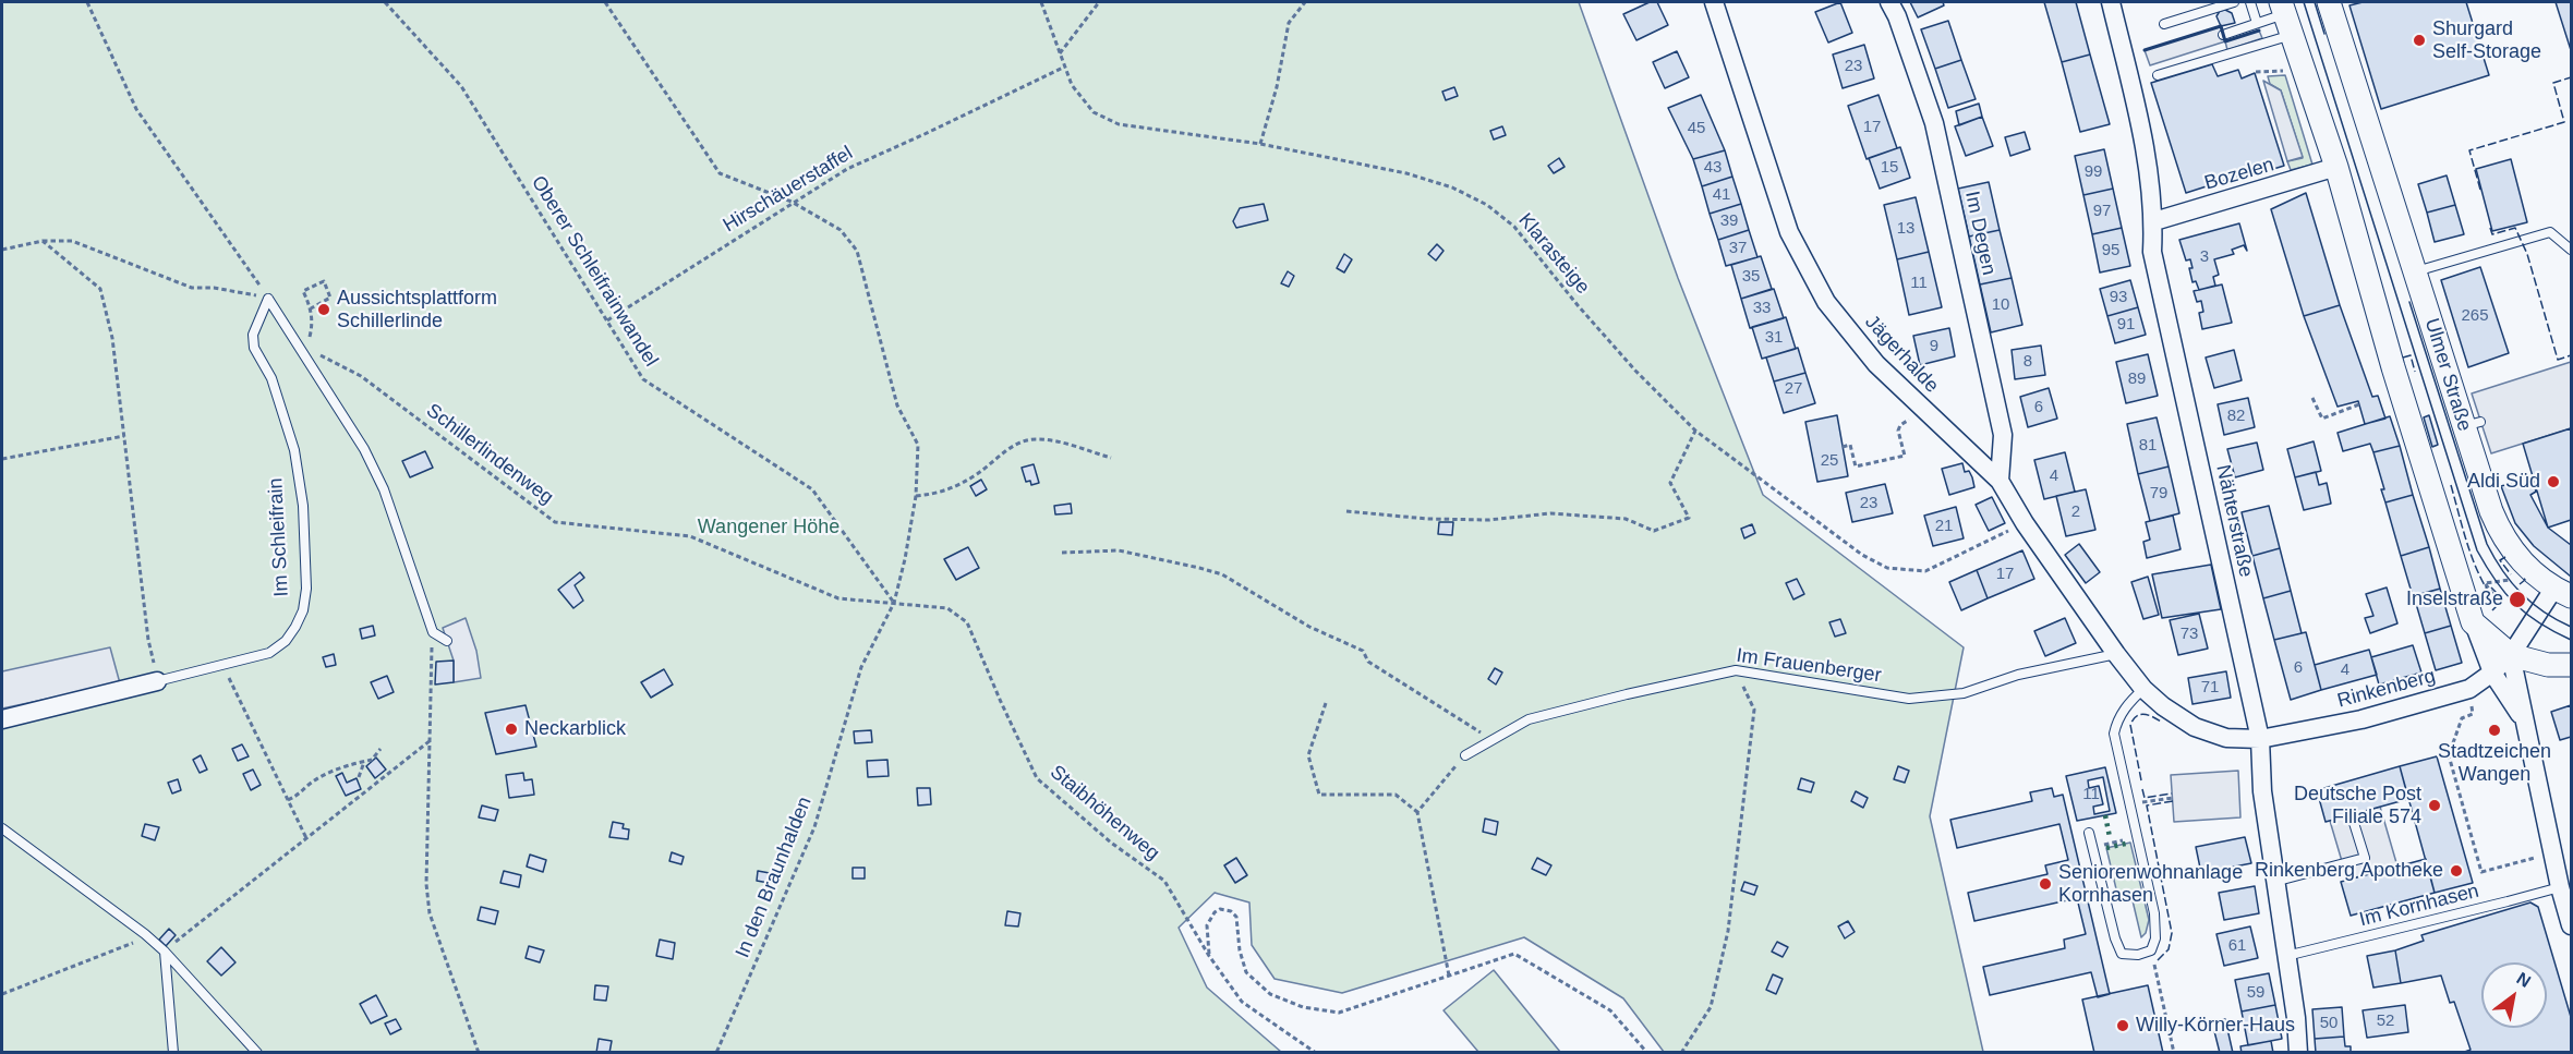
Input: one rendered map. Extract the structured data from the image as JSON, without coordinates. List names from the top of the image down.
{
  "streets": {
    "street": [
      "Bozelen",
      "Im Degen",
      "Jägerhalde",
      "Ulmer Straße",
      "Nähterstraße",
      "Im Schleifrain",
      "Rinkenberg"
    ],
    "lane": ["Im Frauenberger", "Im Kornhasen"],
    "path": [
      "Hirschäuerstaffel",
      "Klarasteige",
      "Oberer Schleifrainwandel",
      "Schillerlindenweg",
      "Staibhöhenweg",
      "In den Braunhalden"
    ]
  },
  "crossings": [
    ["Bozelen", "Nähterstraße"],
    ["Hirschäuerstaffel", "Klarasteige"],
    ["Hirschäuerstaffel", "Oberer Schleifrainwandel"],
    ["Hirschäuerstaffel", "In den Braunhalden"],
    ["Im Degen", "Jägerhalde"],
    ["Klarasteige", "Jägerhalde"],
    ["Oberer Schleifrainwandel", "Schillerlindenweg"],
    ["Oberer Schleifrainwandel", "Staibhöhenweg"],
    ["Oberer Schleifrainwandel", "In den Braunhalden"],
    ["Jägerhalde", "Nähterstraße"],
    ["Jägerhalde", "Im Frauenberger"],
    ["Jägerhalde", "Rinkenberg"],
    ["Ulmer Straße", "Rinkenberg"],
    ["Schillerlindenweg", "Staibhöhenweg"],
    ["Schillerlindenweg", "In den Braunhalden"],
    ["Nähterstraße", "Rinkenberg"],
    ["Nähterstraße", "Im Kornhasen"],
    ["Staibhöhenweg", "In den Braunhalden"]
  ],
  "parks": ["Wangener Höhe"],
  "places": [
    "Shurgard Self-Storage",
    "Aussichtsplattform Schillerlinde",
    "Aldi Süd",
    "Inselstraße",
    "Neckarblick",
    "Stadtzeichen Wangen",
    "Deutsche Post Filiale 574",
    "Rinkenberg Apotheke",
    "Seniorenwohnanlage Kornhasen",
    "Willy-Körner-Haus"
  ],
  "house_numbers": [
    "23",
    "17",
    "45",
    "43",
    "15",
    "99",
    "41",
    "97",
    "39",
    "13",
    "37",
    "95",
    "3",
    "35",
    "11",
    "93",
    "10",
    "33",
    "265",
    "91",
    "31",
    "9",
    "8",
    "89",
    "27",
    "6",
    "82",
    "81",
    "25",
    "4",
    "79",
    "23",
    "2",
    "21",
    "17",
    "73",
    "6",
    "4",
    "71",
    "11",
    "61",
    "59",
    "52",
    "50"
  ],
  "north": "top right"
}
